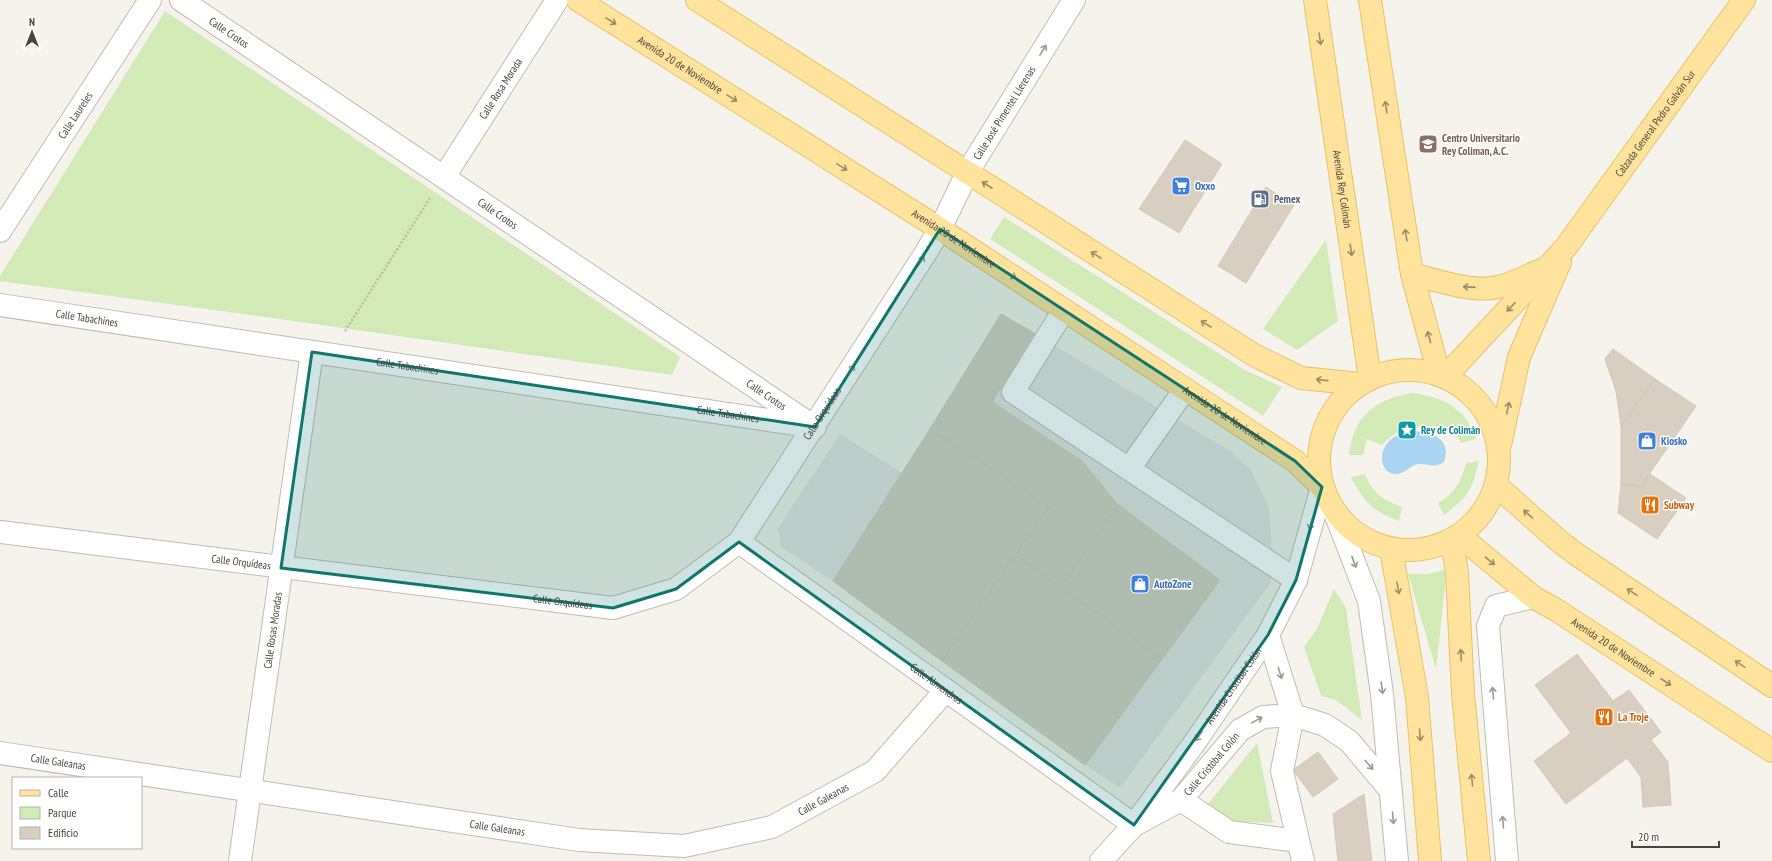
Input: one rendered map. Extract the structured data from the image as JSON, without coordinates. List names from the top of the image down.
{
  "streets": {
    "main road": ["Avenida 20 de Noviembre", "Calzada General Pedro Galván Sur", "Avenida Rey Colimán"],
    "street": [
      "Calle Crotos",
      "Calle Rosa Morada",
      "Calle José Pimentel Llerenas",
      "Calle Laureles",
      "Calle Tabachines",
      "Calle Orquídeas",
      "Calle Rosas Moradas",
      "Calle Almendros",
      "Avenida Cristóbal Colón",
      "Calle Galeanas",
      "Calle Cristóbal Colón"
    ]
  },
  "crossings": [
    ["Calle Crotos", "Calle Rosa Morada"],
    ["Calle Crotos", "Calle Tabachines"],
    ["Calle Crotos", "Calle Orquídeas"],
    ["Avenida 20 de Noviembre", "Calle José Pimentel Llerenas"],
    ["Avenida 20 de Noviembre", "Calle Orquídeas"],
    ["Avenida 20 de Noviembre", "Avenida Cristóbal Colón"],
    ["Calle José Pimentel Llerenas", "Calle Orquídeas"],
    ["Calle Tabachines", "Calle Orquídeas"],
    ["Calle Tabachines", "Calle Rosas Moradas"],
    ["Calle Orquídeas", "Calle Rosas Moradas"],
    ["Calle Orquídeas", "Calle Almendros"],
    ["Calle Rosas Moradas", "Calle Galeanas"],
    ["Calle Almendros", "Avenida Cristóbal Colón"],
    ["Calle Almendros", "Calle Galeanas"],
    ["Calle Almendros", "Calle Cristóbal Colón"],
    ["Avenida Cristóbal Colón", "Calle Cristóbal Colón"]
  ],
  "one_way": ["Calle José Pimentel Llerenas", "Avenida Cristóbal Colón"],
  "places": {
    "school or university": ["Centro Universitario Rey Coliman, A.C."],
    "supermarket": ["Oxxo"],
    "fuel station": ["Pemex"],
    "place": ["Rey de Colimán"],
    "shop": ["Kiosko", "AutoZone"],
    "restaurant": ["Subway", "La Troje"]
  },
  "legend": ["Calle", "Parque", "Edificio"],
  "scale_bar": "20 m",
  "north": "top"
}
